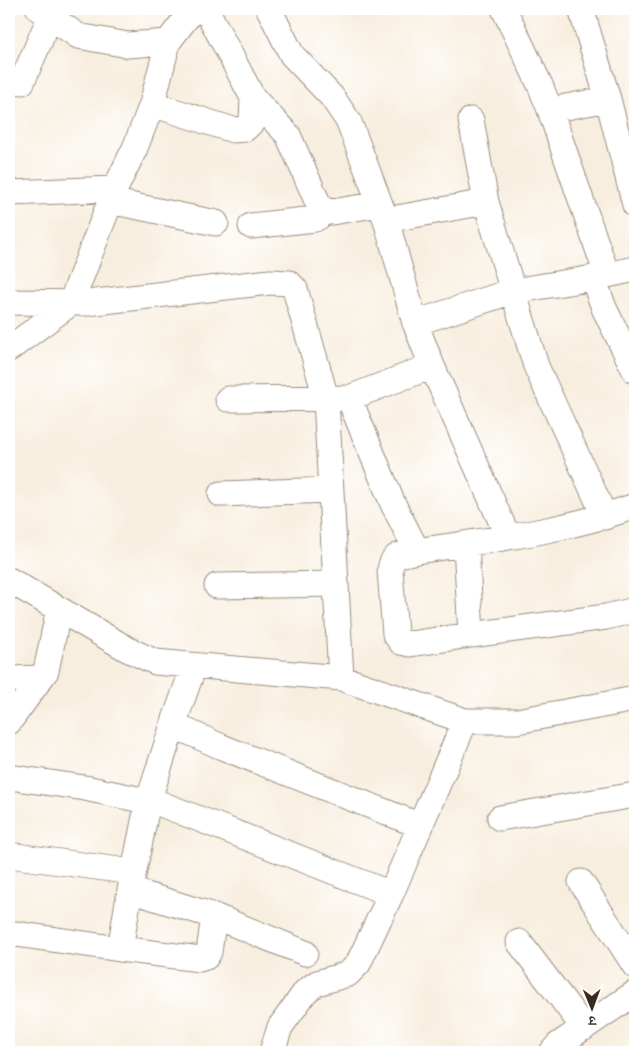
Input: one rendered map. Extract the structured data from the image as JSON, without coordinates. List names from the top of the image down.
{
  "north": "bottom"
}
